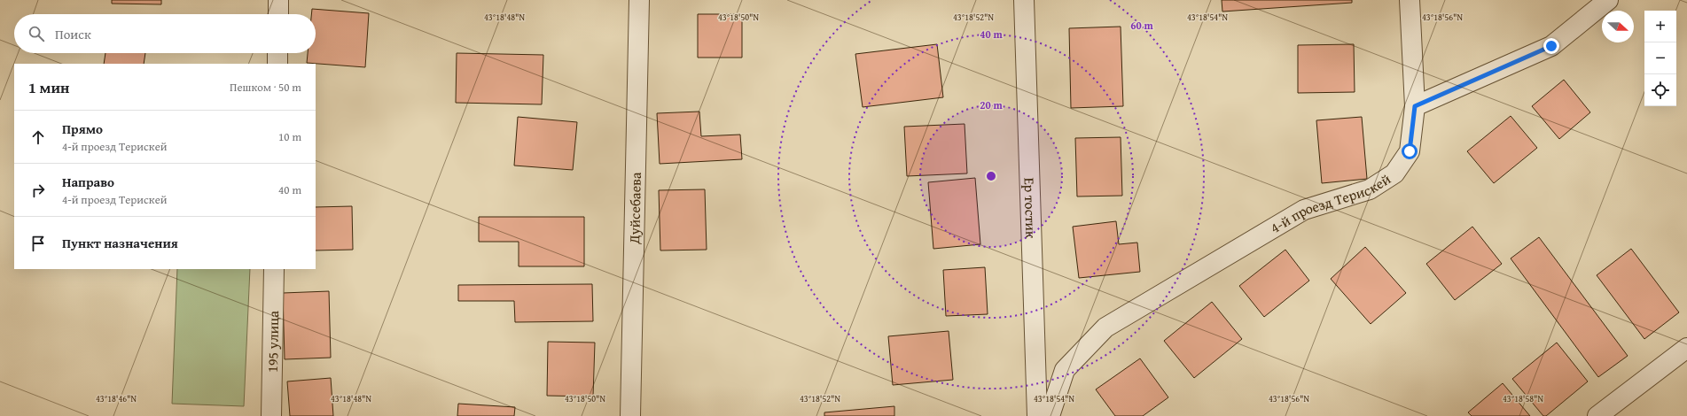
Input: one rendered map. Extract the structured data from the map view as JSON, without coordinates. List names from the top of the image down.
{
  "streets": {
    "street": [
      "4-й проезд Терискей",
      "Дуйсебаева",
      "Ер тостик",
      "195 улица"
    ]
  },
  "north": "right",
  "page": {
    "map_buttons": ["+", "−"],
    "search": "Поиск",
    "heading": ["1 мин", "Пешком · 50 m"],
    "list": [
      ["Прямо", "4-й проезд Терискей", "10 m"],
      ["Направо", "4-й проезд Терискей", "40 m"],
      "Пункт назначения"
    ]
  },
  "coordinates": [
    "43°18'50\"N",
    "43°18'52\"N",
    "43°18'48\"N",
    "43°18'54\"N",
    "43°18'56\"N",
    "43°18'46\"N",
    "43°18'58\"N"
  ],
  "rings": ["60 m", "40 m", "20 m"]
}
